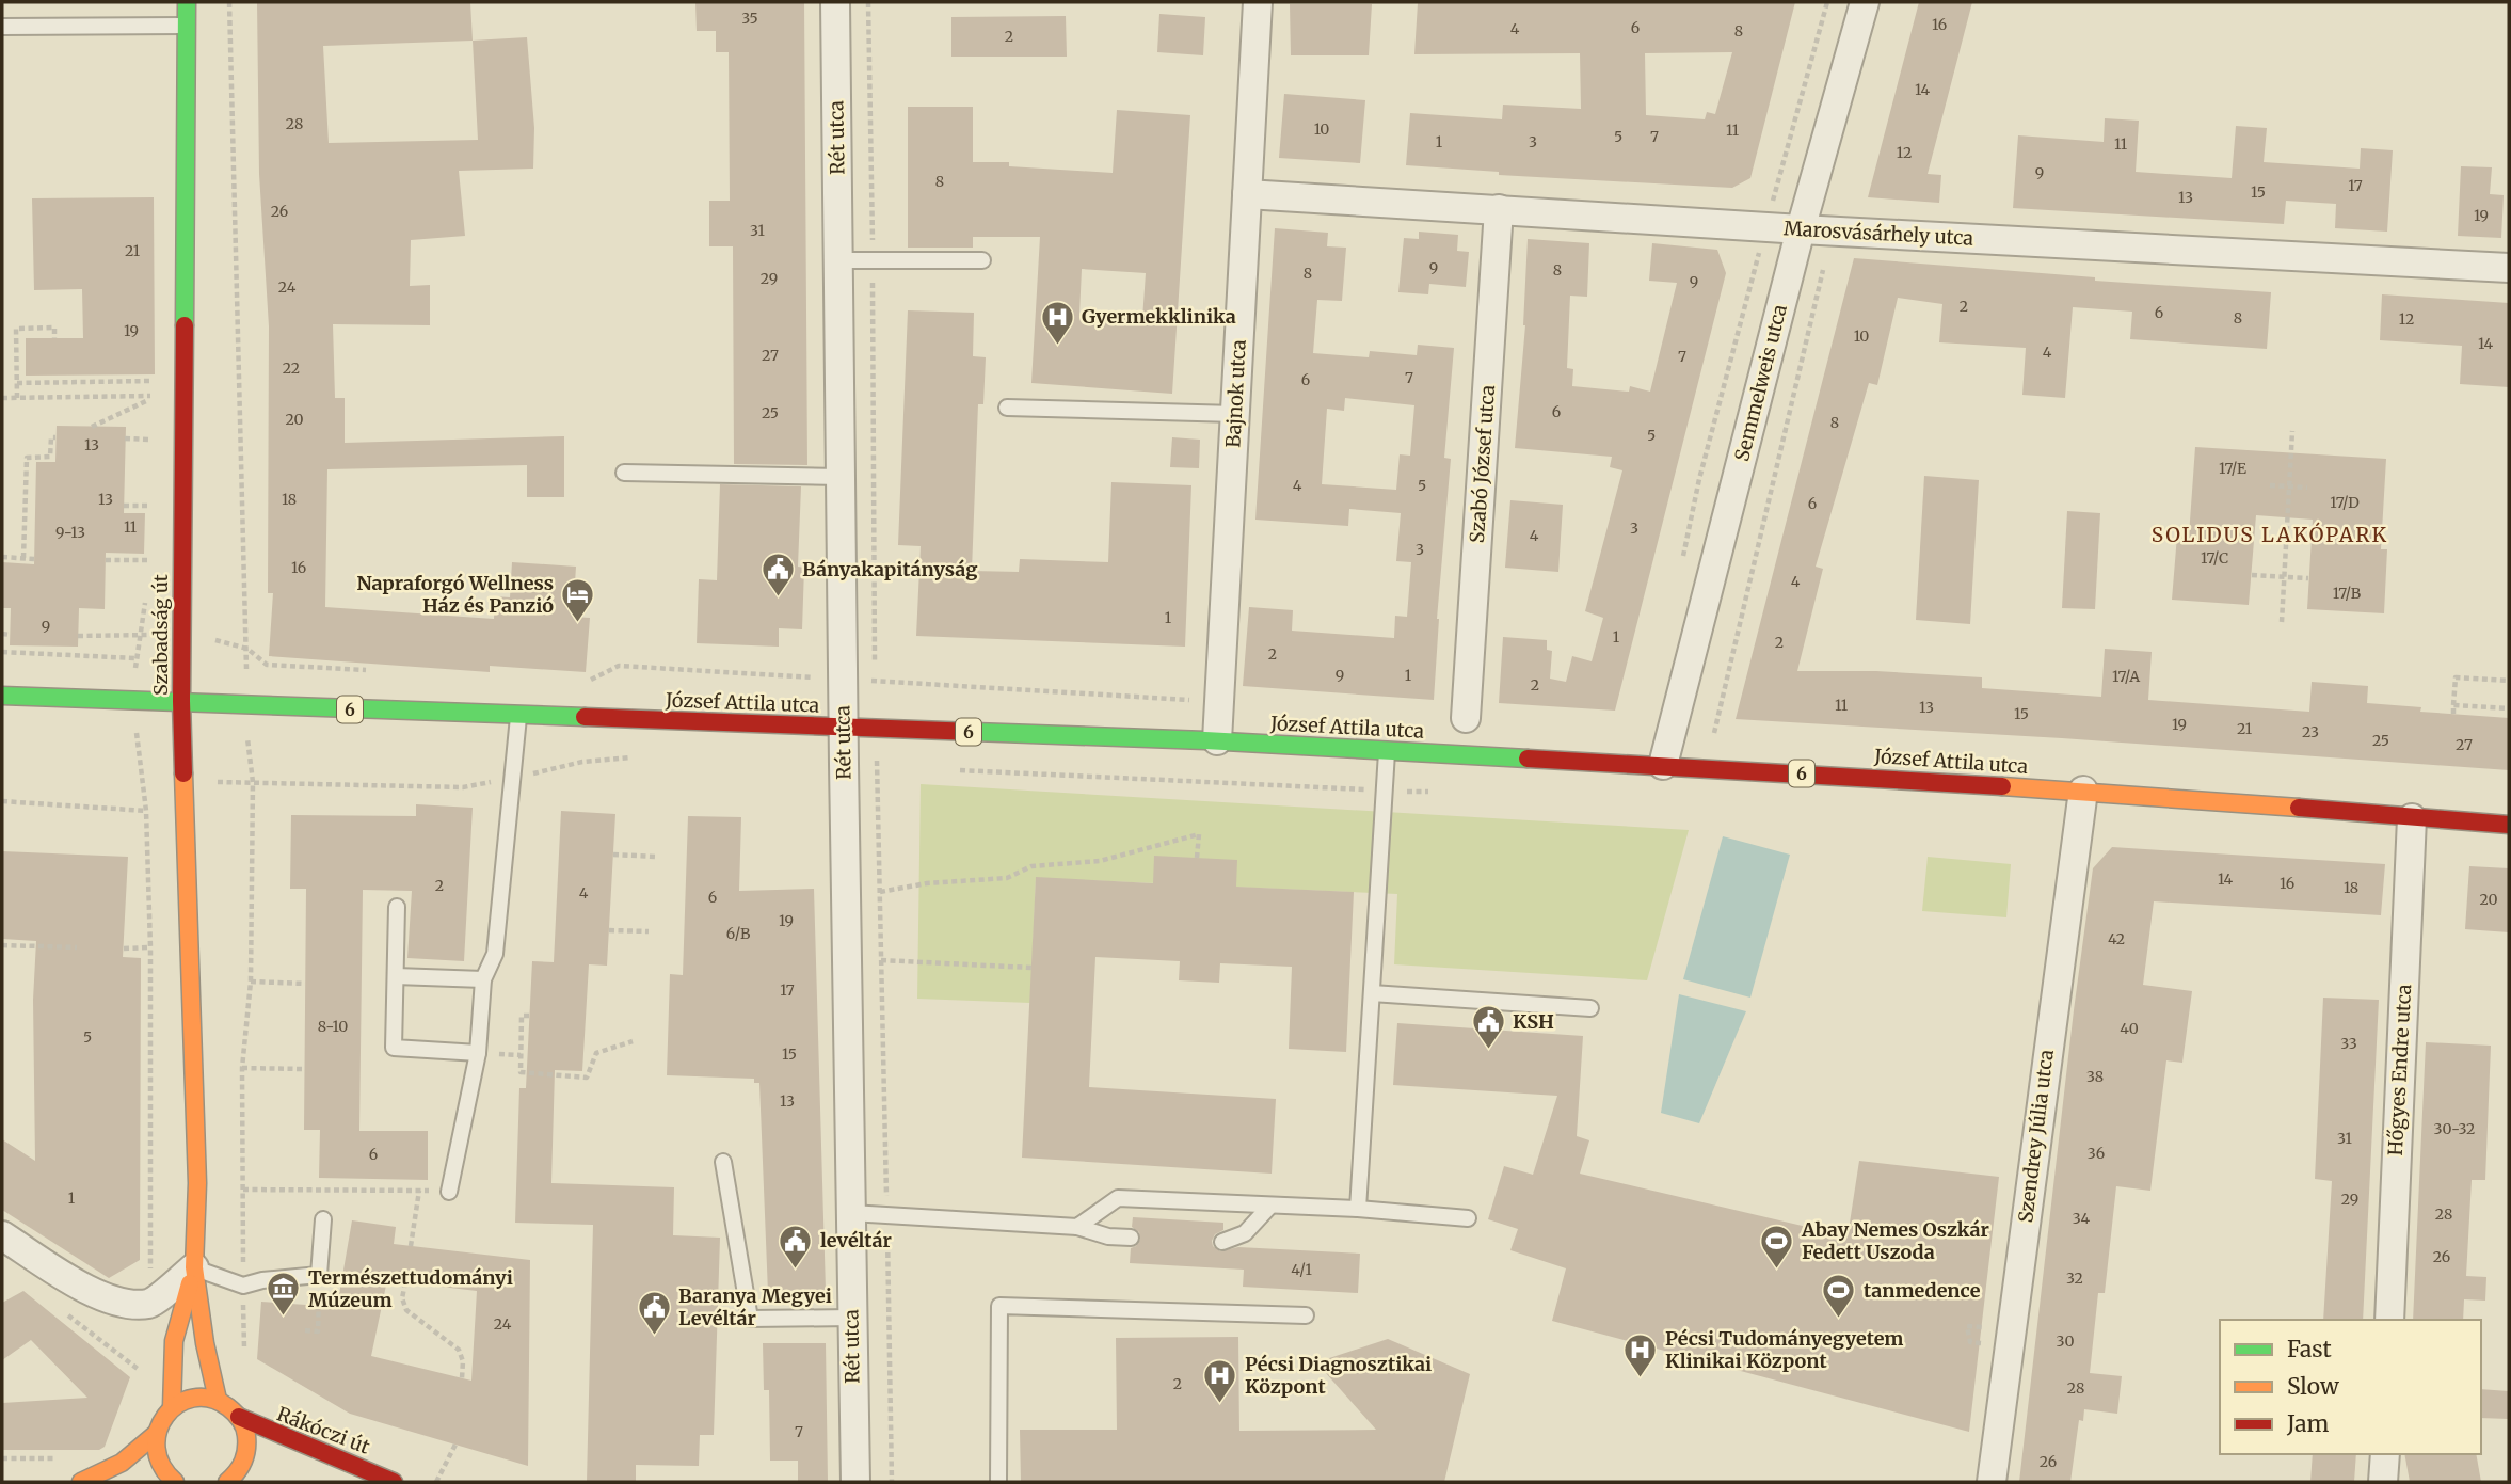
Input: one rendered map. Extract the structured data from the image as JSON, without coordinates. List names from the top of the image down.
{
  "streets": {
    "main road": [
      "Szabadság út",
      "József Attila utca",
      "6",
      "Rákóczi út"
    ],
    "street": [
      "Rét utca",
      "Marosvásárhely utca",
      "Semmelweis utca",
      "Bajnok utca",
      "Szabó József utca",
      "Hőgyes Endre utca",
      "Szendrey Júlia utca"
    ]
  },
  "crossings": [
    ["Rét utca", "József Attila utca"],
    ["Marosvásárhely utca", "Semmelweis utca"],
    ["Marosvásárhely utca", "Bajnok utca"],
    ["Marosvásárhely utca", "Szabó József utca"],
    ["Semmelweis utca", "József Attila utca"],
    ["Bajnok utca", "József Attila utca"],
    ["Szabadság út", "József Attila utca"],
    ["Szabadság út", "6"],
    ["Szabadság út", "Rákóczi út"],
    ["József Attila utca", "6"],
    ["József Attila utca", "Hőgyes Endre utca"],
    ["József Attila utca", "Szendrey Júlia utca"]
  ],
  "districts": ["SOLIDUS LAKÓPARK"],
  "places": {
    "hospital": ["Gyermekklinika", "Pécsi Tudományegyetem Klinikai Központ", "Pécsi Diagnosztikai Központ"],
    "public building": [
      "Bányakapitányság",
      "KSH",
      "levéltár",
      "Baranya Megyei Levéltár"
    ],
    "hotel": ["Napraforgó Wellness Ház és Panzió"],
    "sports": ["Abay Nemes Oszkár Fedett Uszoda", "tanmedence"],
    "museum": ["Természettudományi Múzeum"]
  },
  "house_numbers": [
    "35",
    "16",
    "6",
    "4",
    "8",
    "2",
    "14",
    "28",
    "10",
    "11",
    "5",
    "7",
    "1",
    "3",
    "11",
    "12",
    "9",
    "8",
    "17",
    "15",
    "13",
    "26",
    "19",
    "31",
    "21",
    "9",
    "8",
    "8",
    "29",
    "9",
    "24",
    "2",
    "6",
    "8",
    "12",
    "19",
    "10",
    "14",
    "4",
    "27",
    "7",
    "22",
    "7",
    "6",
    "6",
    "25",
    "20",
    "8",
    "5",
    "13",
    "17/E",
    "4",
    "5",
    "13",
    "18",
    "17/D",
    "6",
    "11",
    "3",
    "9-13",
    "4",
    "3",
    "17/C",
    "16",
    "4",
    "17/B",
    "1",
    "9",
    "1",
    "2",
    "2",
    "9",
    "1",
    "17/A",
    "2",
    "11",
    "13",
    "15",
    "19",
    "21",
    "23",
    "25",
    "27",
    "14",
    "16",
    "2",
    "18",
    "4",
    "6",
    "20",
    "19",
    "6/B",
    "42",
    "17",
    "8-10",
    "40",
    "5",
    "33",
    "15",
    "38",
    "13",
    "30-32",
    "31",
    "36",
    "6",
    "1",
    "29",
    "28",
    "34",
    "26",
    "4/1",
    "32",
    "24",
    "30",
    "2",
    "28",
    "7",
    "26"
  ],
  "legend": ["Fast", "Slow", "Jam"]
}
